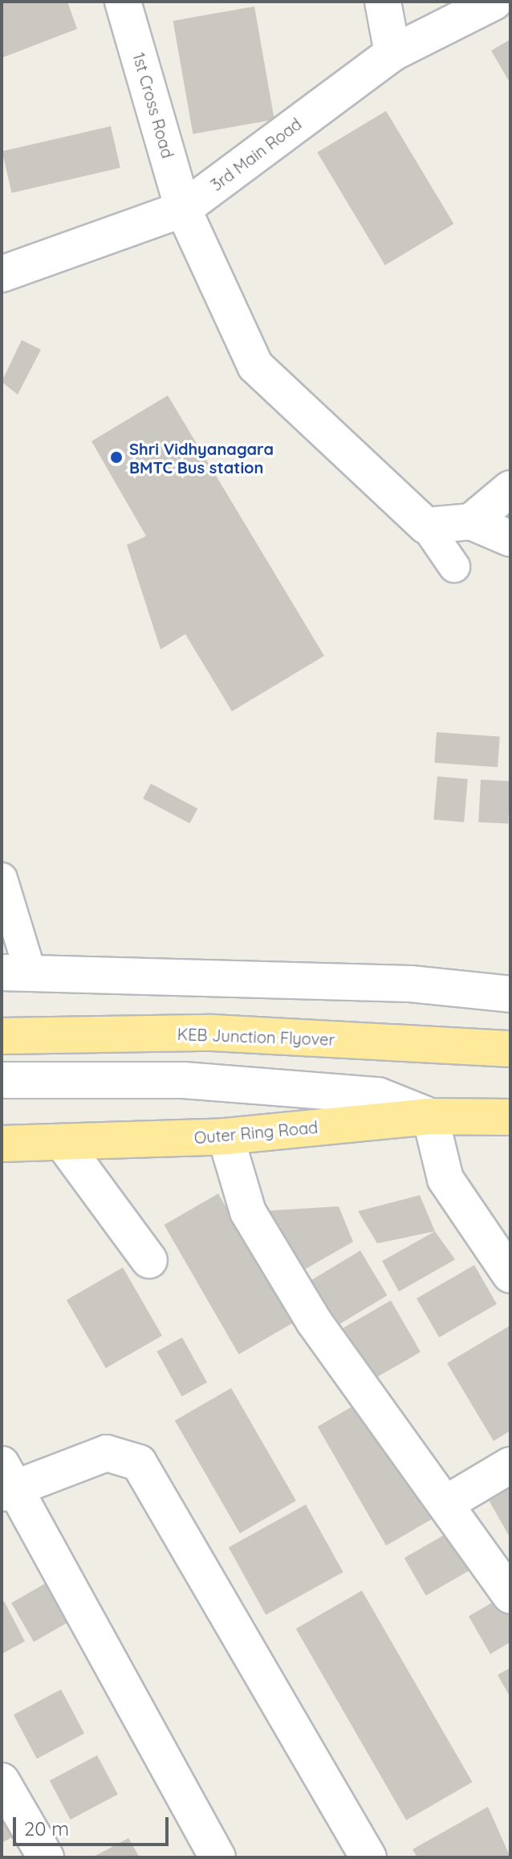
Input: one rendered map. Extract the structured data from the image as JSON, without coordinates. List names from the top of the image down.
{
  "streets": {
    "highway": ["KEB Junction Flyover", "Outer Ring Road"],
    "street": ["1st Cross Road", "3rd Main Road"]
  },
  "crossings": [
    ["1st Cross Road", "3rd Main Road"]
  ],
  "places": ["Shri Vidhyanagara BMTC Bus station"],
  "scale_bar": "20 m"
}
